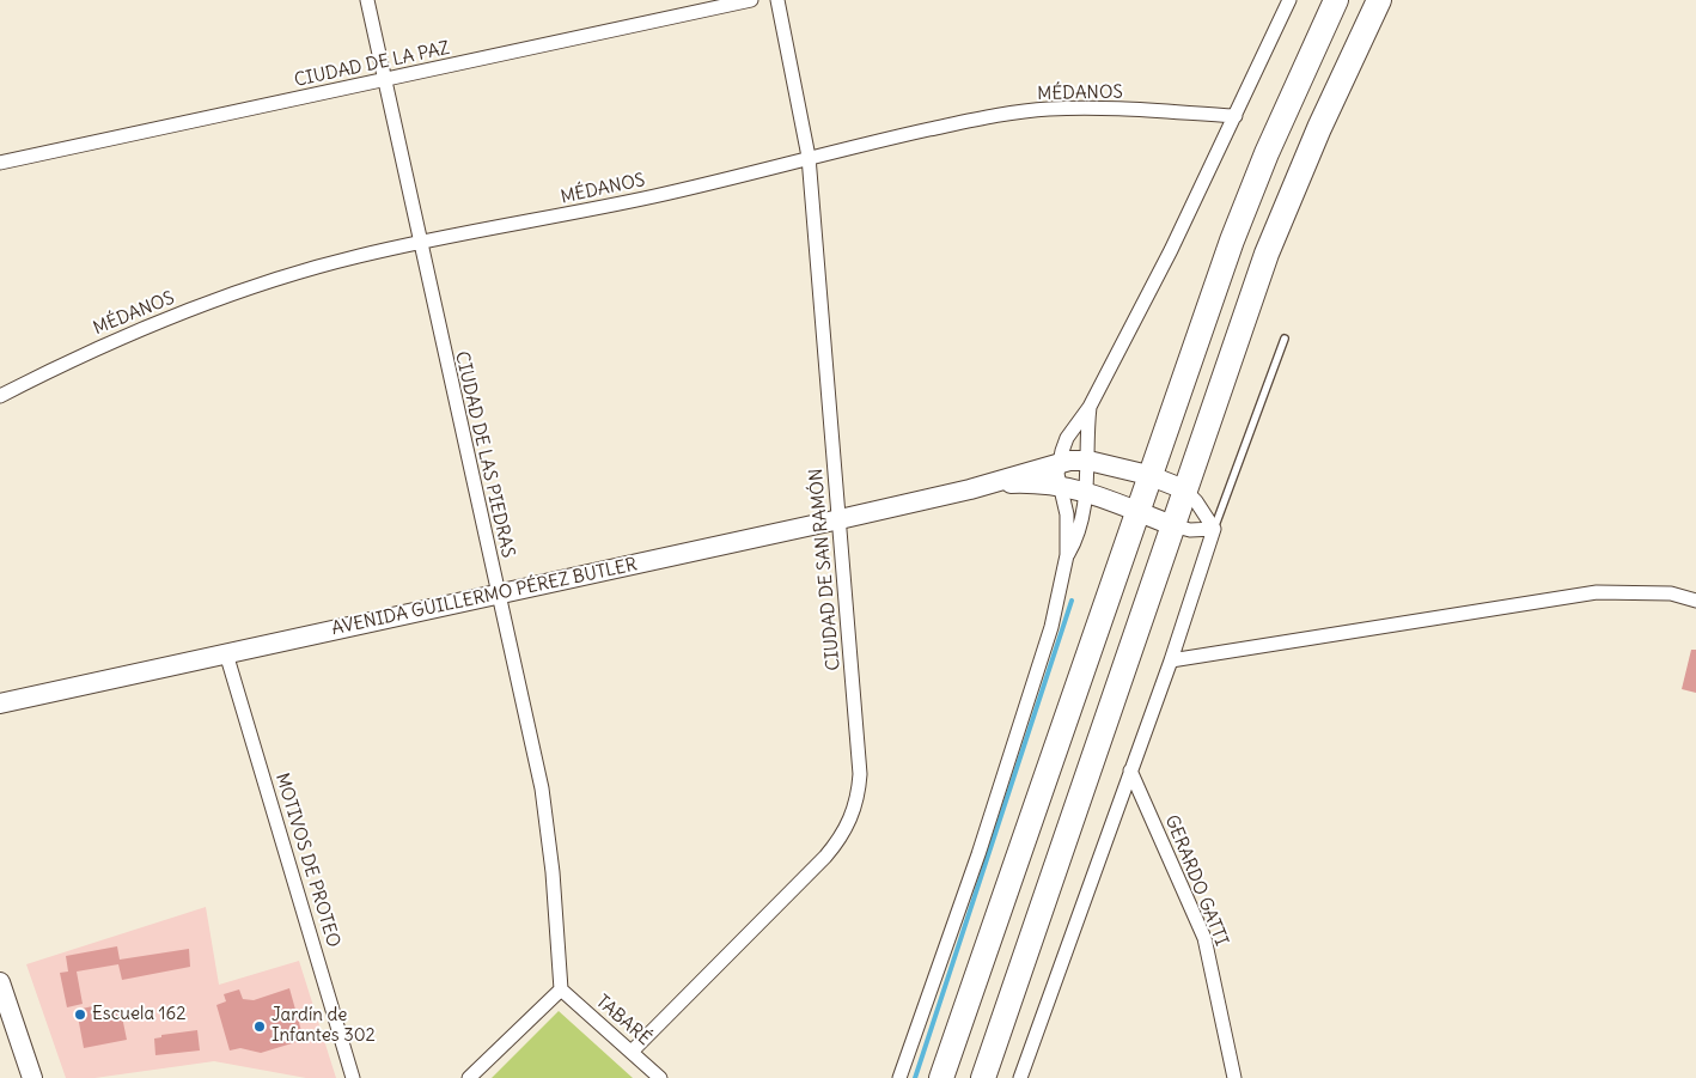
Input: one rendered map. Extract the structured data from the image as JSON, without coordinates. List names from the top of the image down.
{
  "streets": {
    "street": [
      "CIUDAD DE LA PAZ",
      "MÉDANOS",
      "CIUDAD DE LAS PIEDRAS",
      "CIUDAD DE SAN RAMÓN",
      "AVENIDA GUILLERMO PÉREZ BUTLER",
      "MOTIVOS DE PROTEO",
      "GERARDO GATTI",
      "TABARÉ"
    ]
  },
  "crossings": [
    ["CIUDAD DE LA PAZ", "CIUDAD DE LAS PIEDRAS"],
    ["MÉDANOS", "CIUDAD DE LAS PIEDRAS"],
    ["MÉDANOS", "CIUDAD DE SAN RAMÓN"],
    ["CIUDAD DE LAS PIEDRAS", "AVENIDA GUILLERMO PÉREZ BUTLER"],
    ["CIUDAD DE LAS PIEDRAS", "TABARÉ"],
    ["CIUDAD DE SAN RAMÓN", "AVENIDA GUILLERMO PÉREZ BUTLER"],
    ["CIUDAD DE SAN RAMÓN", "TABARÉ"],
    ["AVENIDA GUILLERMO PÉREZ BUTLER", "MOTIVOS DE PROTEO"]
  ],
  "places": ["Escuela 162", "Jardín de Infantes 302"]
}
